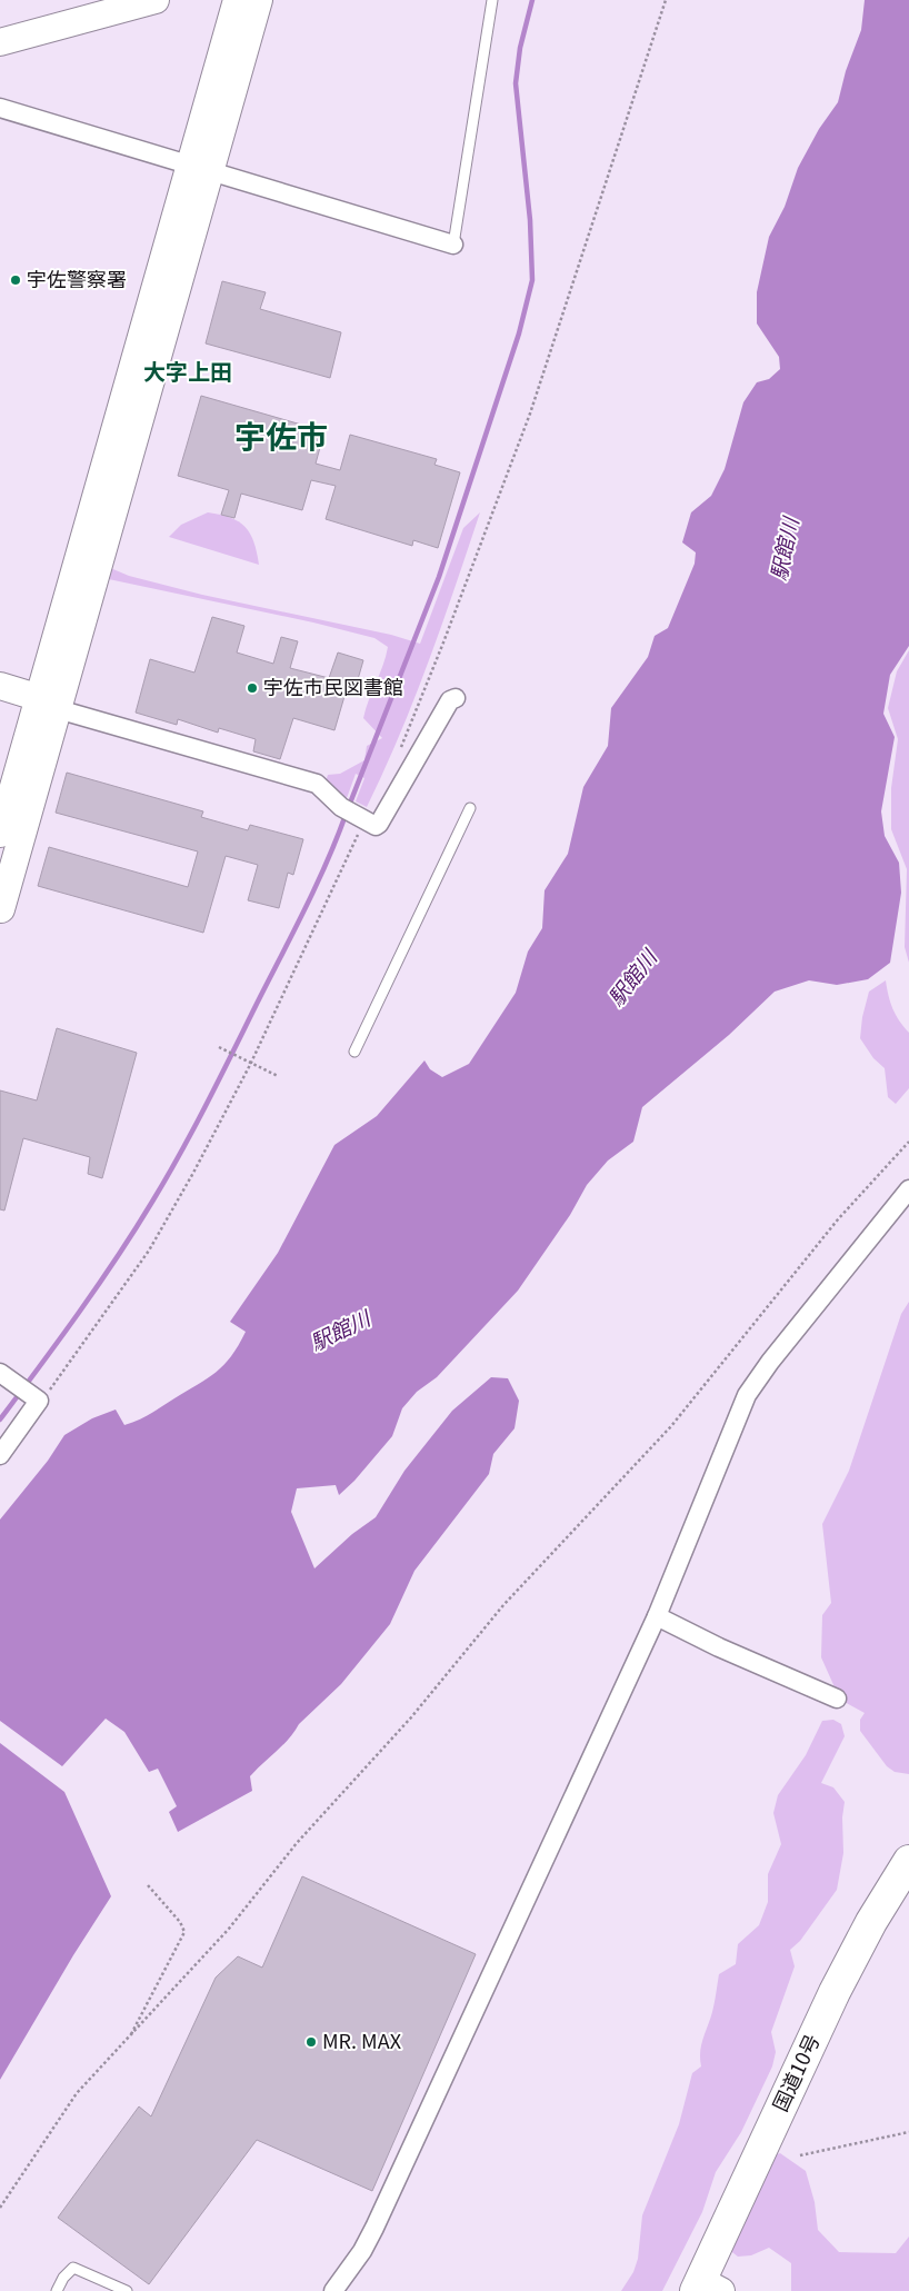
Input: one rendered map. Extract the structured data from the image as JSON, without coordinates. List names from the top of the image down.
{
  "streets": {
    "highway": ["国道10号"]
  },
  "districts": ["大字上田", "宇佐市"],
  "water": ["駅館川"],
  "places": ["宇佐警察署", "宇佐市民図書館", "MR. MAX"]
}
